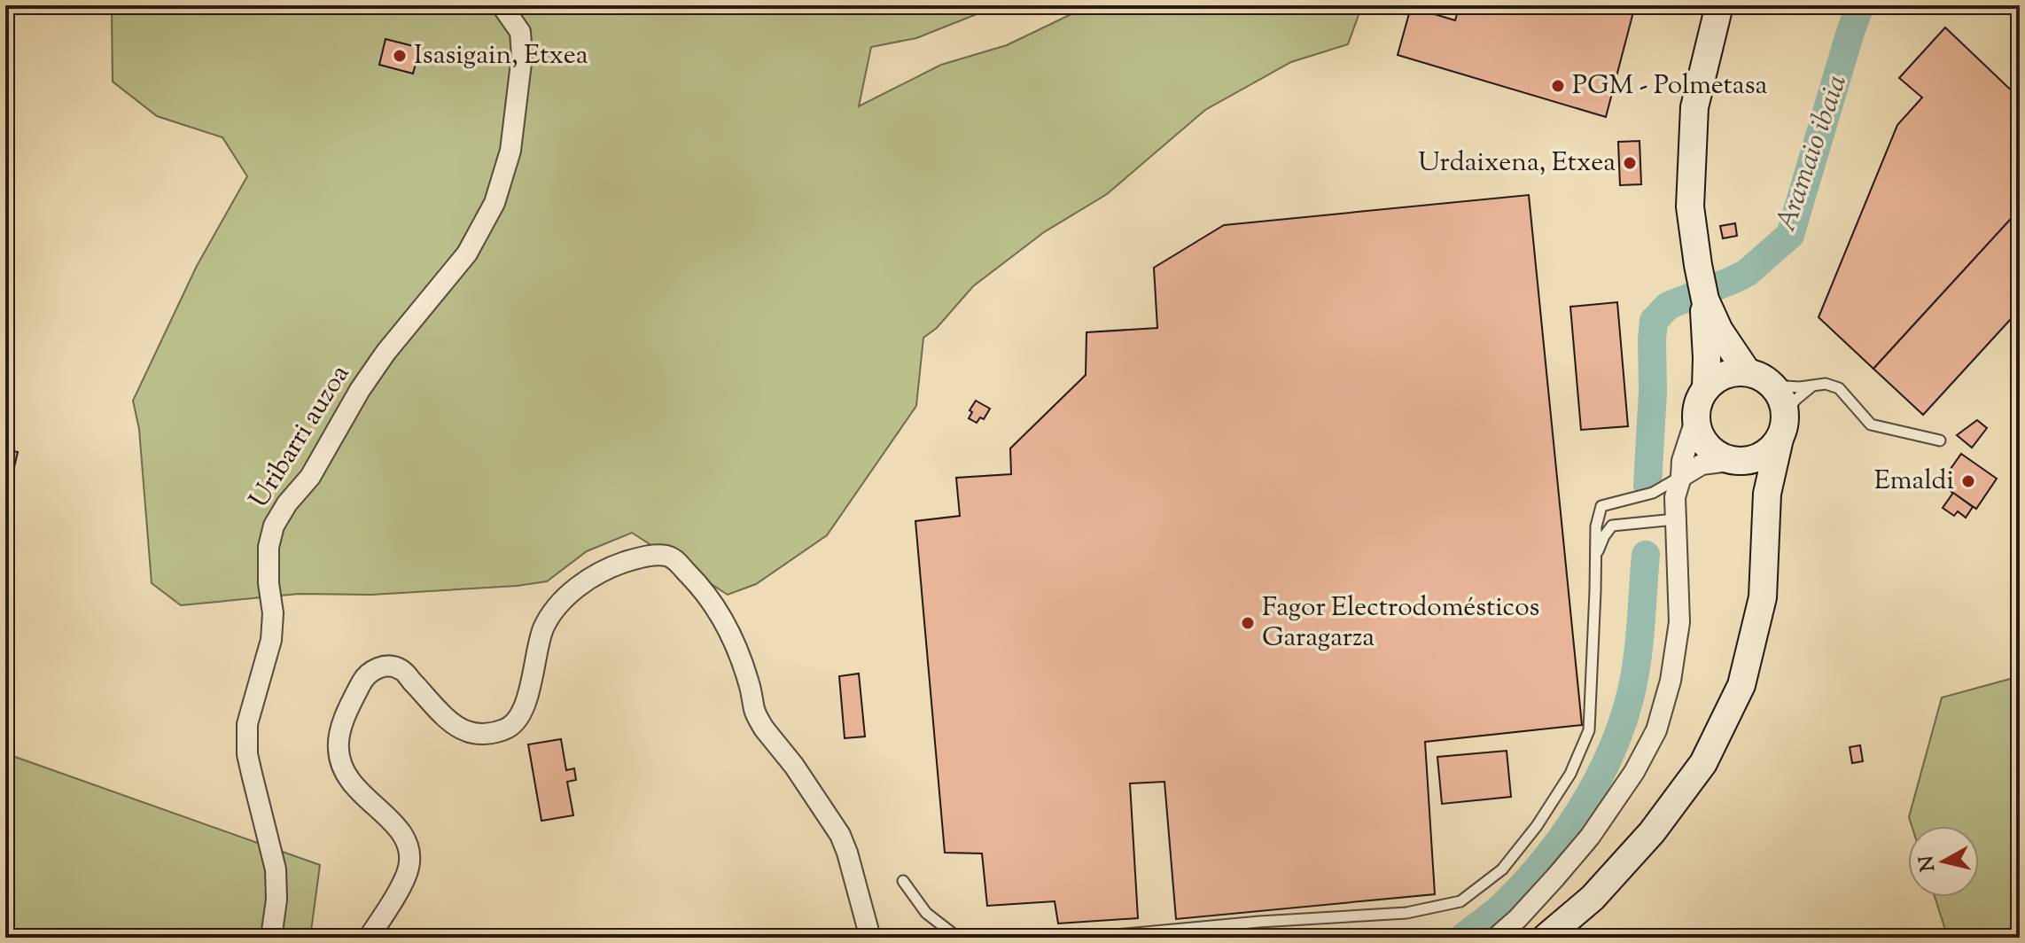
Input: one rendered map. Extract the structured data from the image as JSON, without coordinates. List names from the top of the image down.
{
  "streets": {
    "street": ["Uribarri auzoa"]
  },
  "water": ["Aramaio ibaia"],
  "places": [
    "Isasigain, Etxea",
    "PGM - Polmetasa",
    "Urdaixena, Etxea",
    "Emaldi",
    "Fagor Electrodomésticos Garagarza"
  ],
  "north": "left"
}
